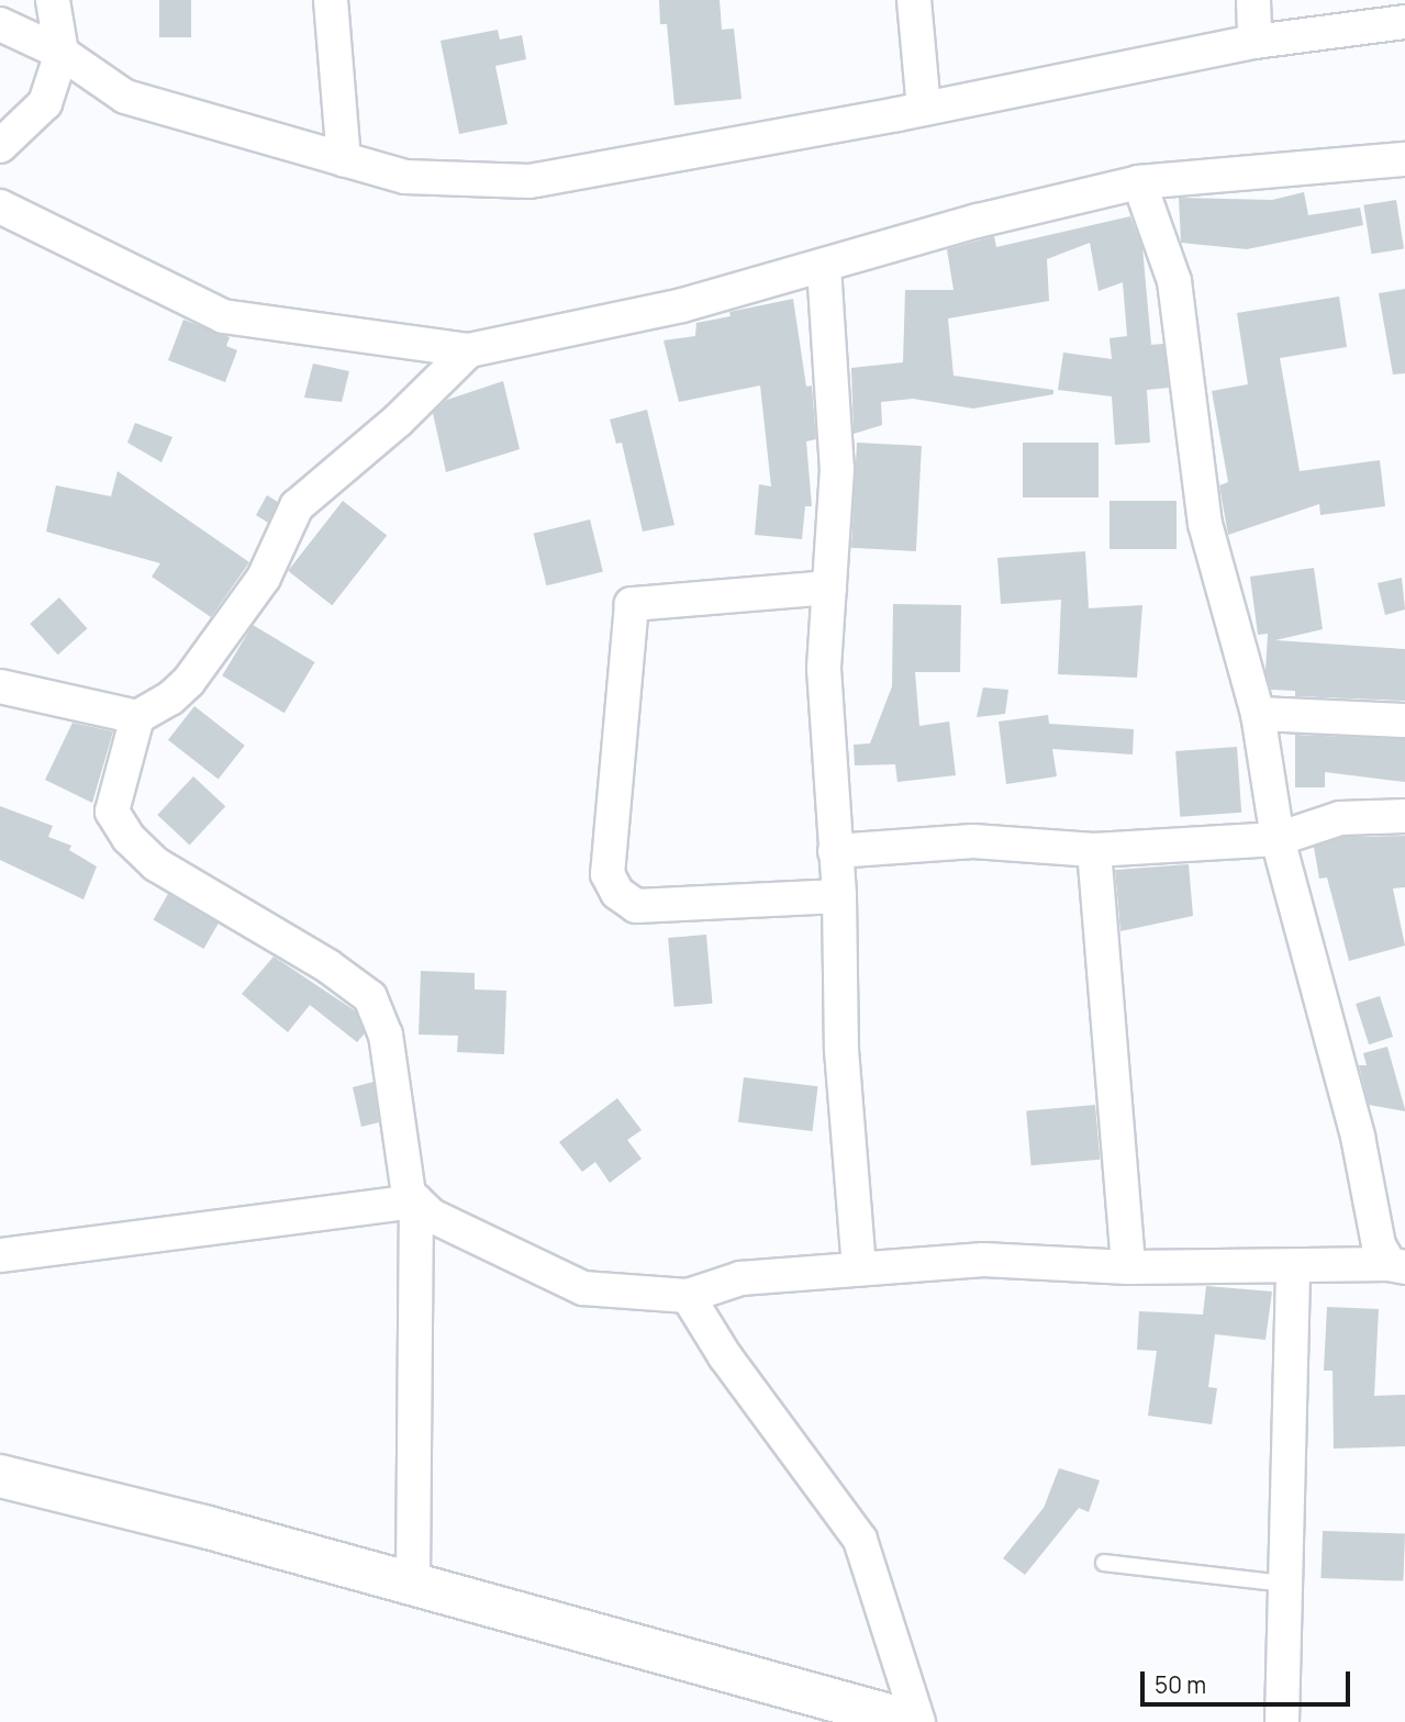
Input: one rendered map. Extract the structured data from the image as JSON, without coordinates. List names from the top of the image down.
{
  "scale_bar": "50 m"
}
